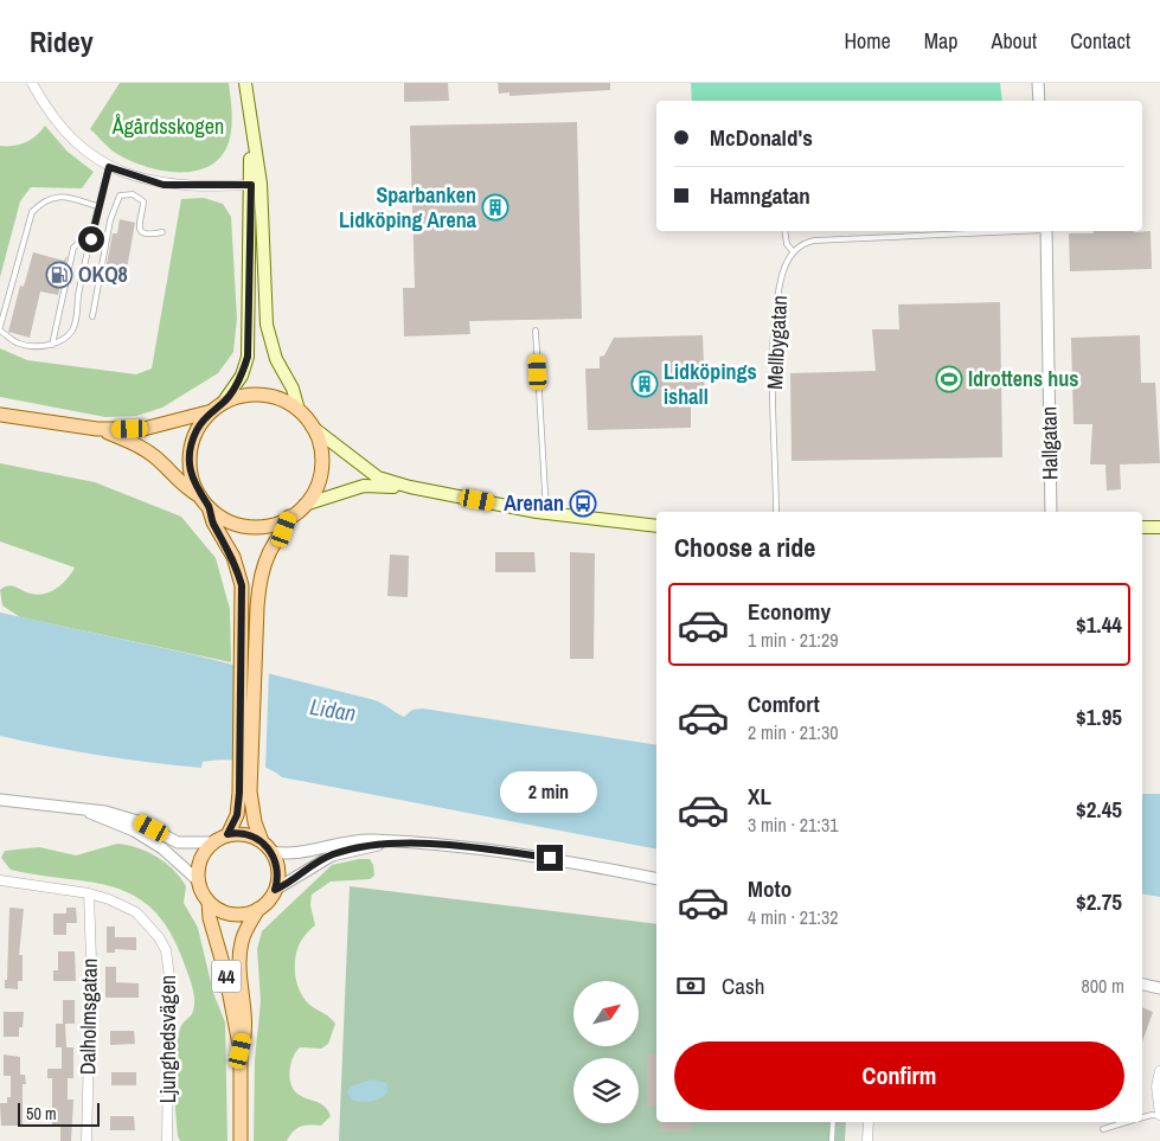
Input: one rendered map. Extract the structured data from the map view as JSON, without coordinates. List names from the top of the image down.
{
  "streets": {
    "main road": ["44"],
    "street": ["Hallgatan", "Dalholmsgatan", "Ljunghedsvägen"],
    "lane": ["Mellbygatan"]
  },
  "crossings": [
    ["Dalholmsgatan", "Ljunghedsvägen"]
  ],
  "water": ["Lidan"],
  "parks": ["Ågårdsskogen"],
  "places": {
    "building": ["Sparbanken Lidköping Arena", "Lidköpings ishall"],
    "fuel station": ["OKQ8"],
    "sports": ["Idrottens hus"],
    "bus stop": ["Arenan"]
  },
  "scale_bar": "50 m",
  "north": "top right",
  "page": {
    "header": "Ridey",
    "nav": [
      "Home",
      "Map",
      "About",
      "Contact"
    ],
    "banner": ["McDonald's", "Hamngatan"],
    "heading": "Choose a ride",
    "list": [
      {
        "name": "Economy",
        "note": "1 min · 21:29",
        "value": "$1.44"
      },
      {
        "name": "Comfort",
        "note": "2 min · 21:30",
        "value": "$1.95"
      },
      {
        "name": "XL",
        "note": "3 min · 21:31",
        "value": "$2.45"
      },
      {
        "name": "Moto",
        "note": "4 min · 21:32",
        "value": "$2.75"
      }
    ],
    "bubble": "2 min",
    "pay": ["Cash", "800 m"],
    "buttons": "Confirm",
    "scale": "50 m"
  }
}
